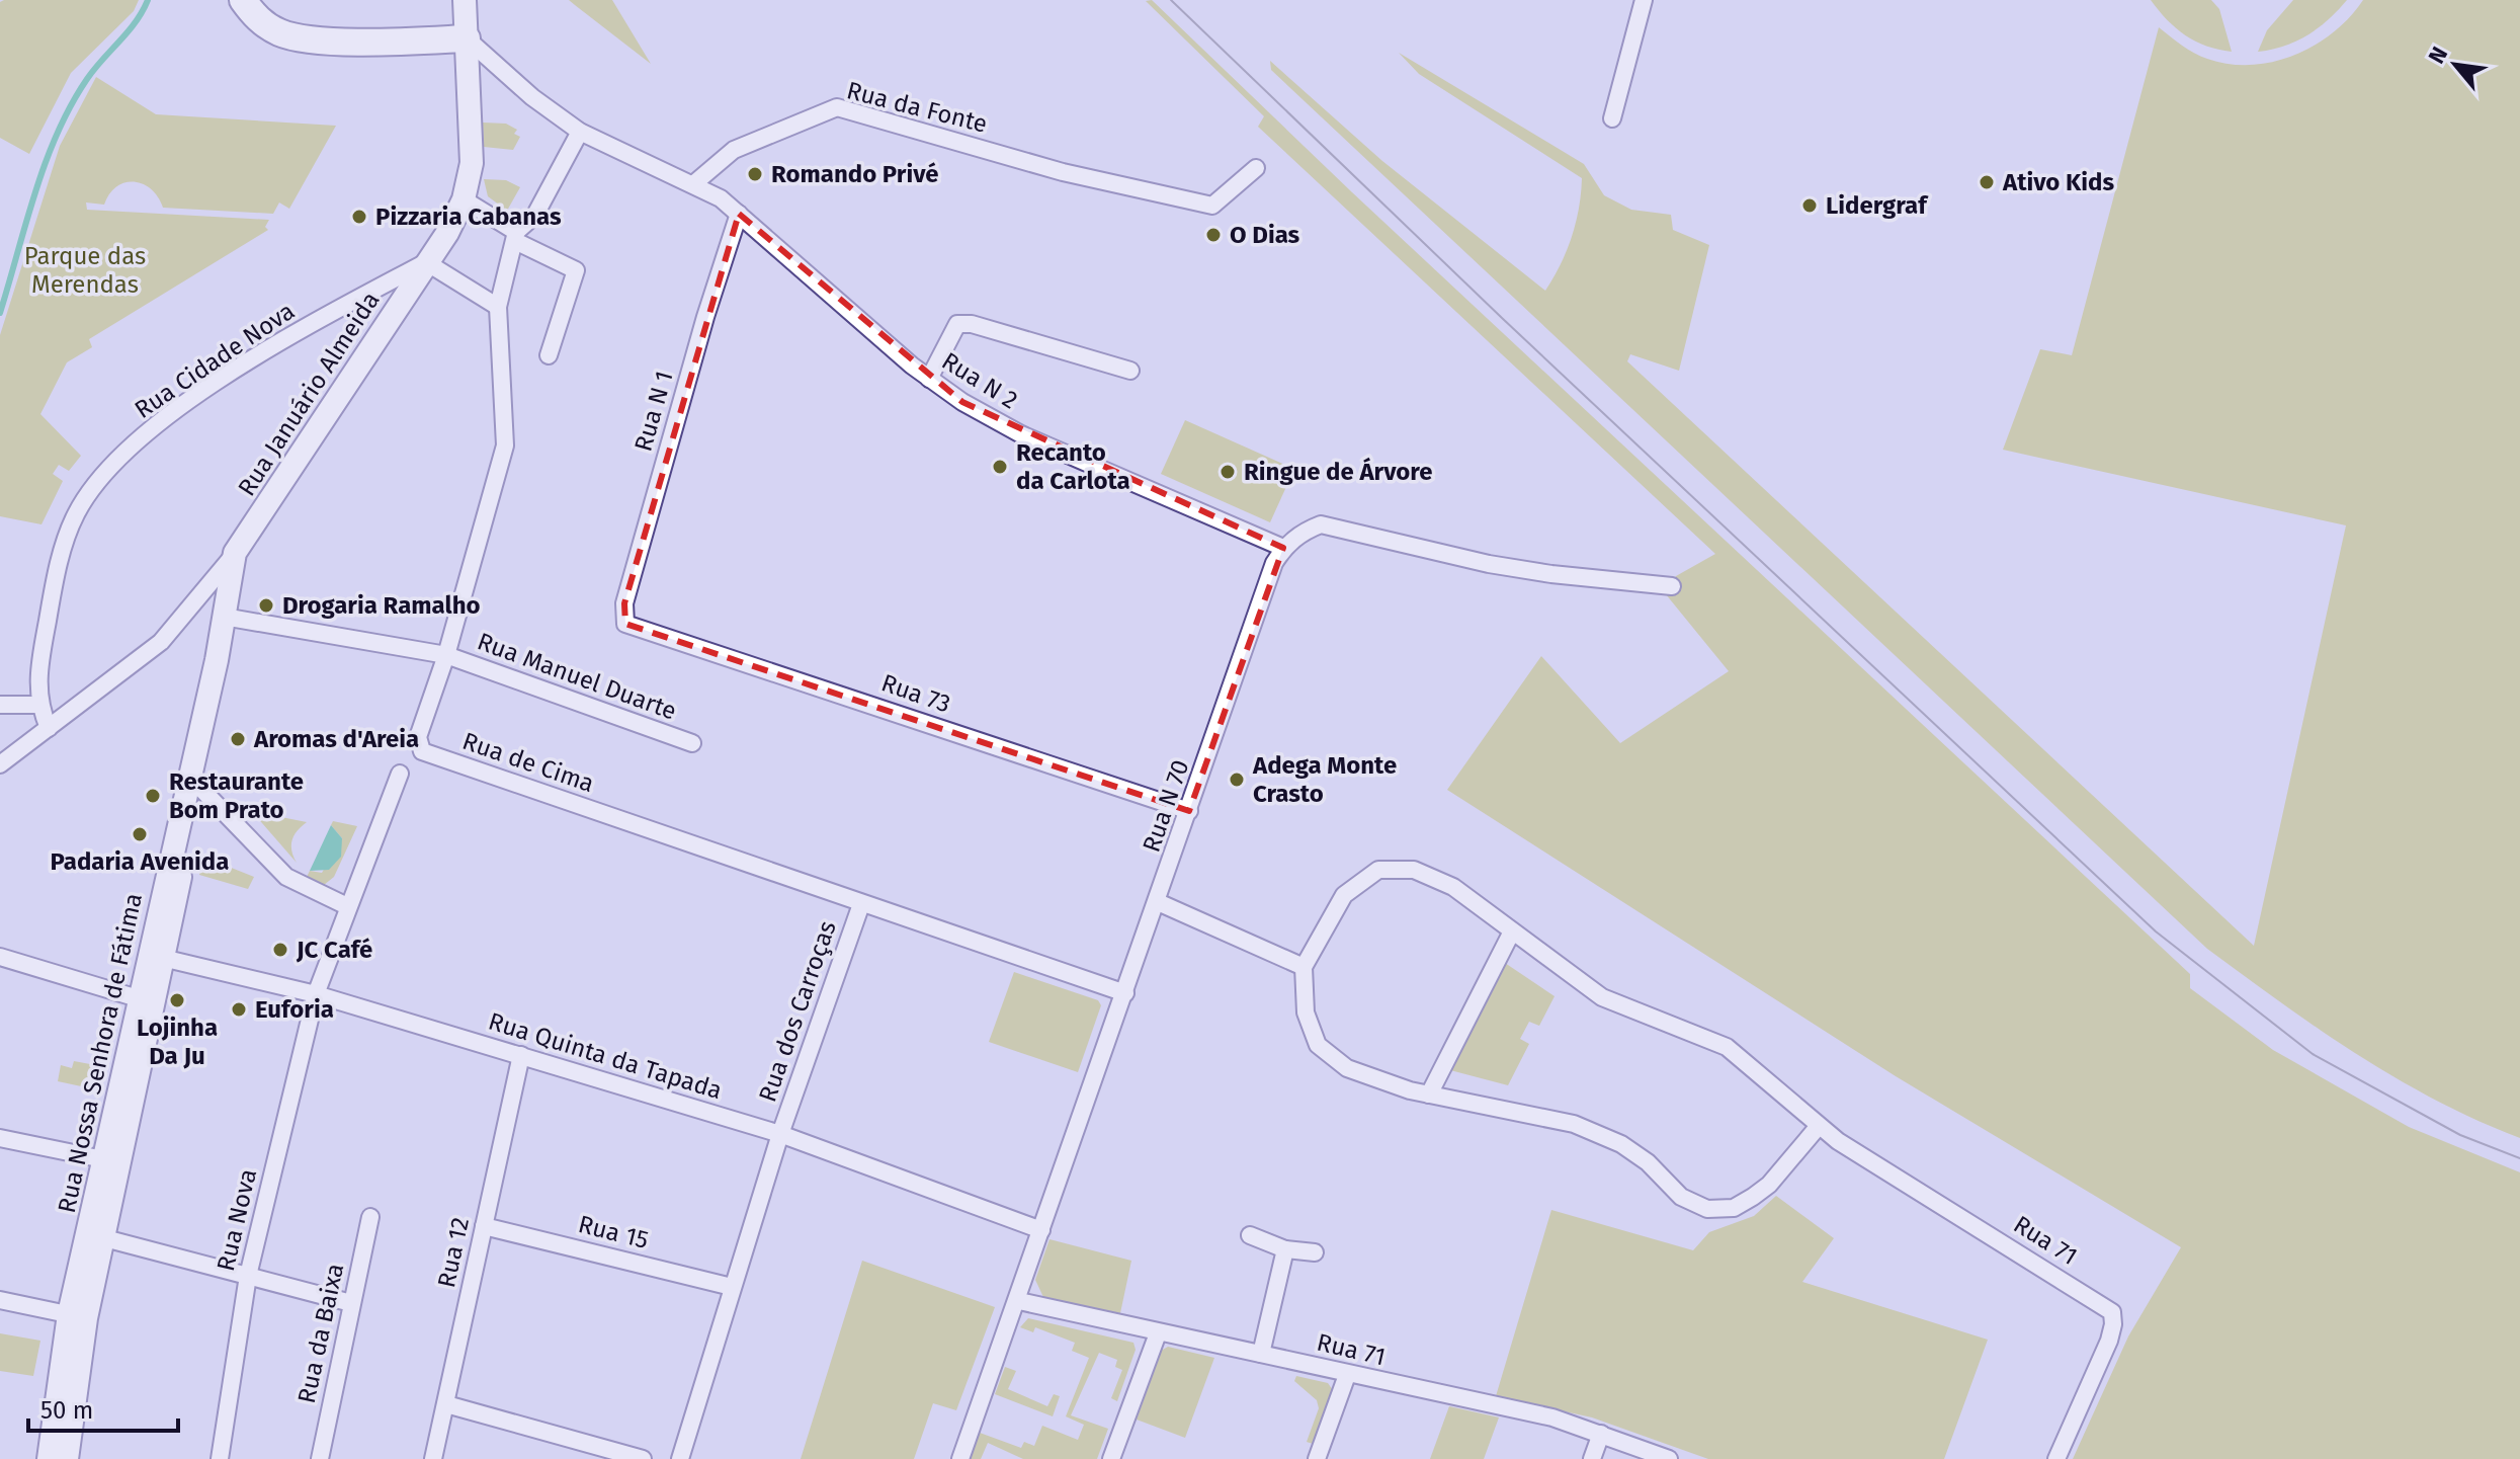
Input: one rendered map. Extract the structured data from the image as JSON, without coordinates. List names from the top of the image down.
{
  "streets": {
    "street": [
      "Rua da Fonte",
      "Rua Cidade Nova",
      "Rua N 2",
      "Rua Januário Almeida",
      "Rua N 1",
      "Rua Manuel Duarte",
      "Rua 73",
      "Rua de Cima",
      "Rua N 70",
      "Rua dos Carroças",
      "Rua Nossa Senhora de Fátima",
      "Rua Quinta da Tapada",
      "Rua Nova",
      "Rua 15",
      "Rua 71",
      "Rua 12",
      "Rua da Baixa"
    ]
  },
  "crossings": [
    ["Rua da Fonte", "Rua N 2"],
    ["Rua Cidade Nova", "Rua Januário Almeida"],
    ["Rua N 2", "Rua N 1"],
    ["Rua N 2", "Rua N 70"],
    ["Rua Januário Almeida", "Rua Nossa Senhora de Fátima"],
    ["Rua N 1", "Rua 73"],
    ["Rua Manuel Duarte", "Rua de Cima"],
    ["Rua Manuel Duarte", "Rua Nossa Senhora de Fátima"],
    ["Rua 73", "Rua N 70"],
    ["Rua de Cima", "Rua N 70"],
    ["Rua de Cima", "Rua dos Carroças"],
    ["Rua N 70", "Rua Quinta da Tapada"],
    ["Rua N 70", "Rua 71"],
    ["Rua dos Carroças", "Rua Quinta da Tapada"],
    ["Rua Nossa Senhora de Fátima", "Rua Quinta da Tapada"],
    ["Rua Quinta da Tapada", "Rua Nova"],
    ["Rua Quinta da Tapada", "Rua 12"],
    ["Rua 15", "Rua 12"]
  ],
  "parks": ["Parque das Merendas"],
  "places": [
    "Romando Privé",
    "Ativo Kids",
    "Lidergraf",
    "Pizzaria Cabanas",
    "O Dias",
    "Recanto da Carlota",
    "Ringue de Árvore",
    "Drogaria Ramalho",
    "Aromas d'Areia",
    "Adega Monte Crasto",
    "Restaurante Bom Prato",
    "Padaria Avenida",
    "JC Café",
    "Lojinha Da Ju",
    "Euforia"
  ],
  "scale_bar": "50 m",
  "north": "top left"
}
